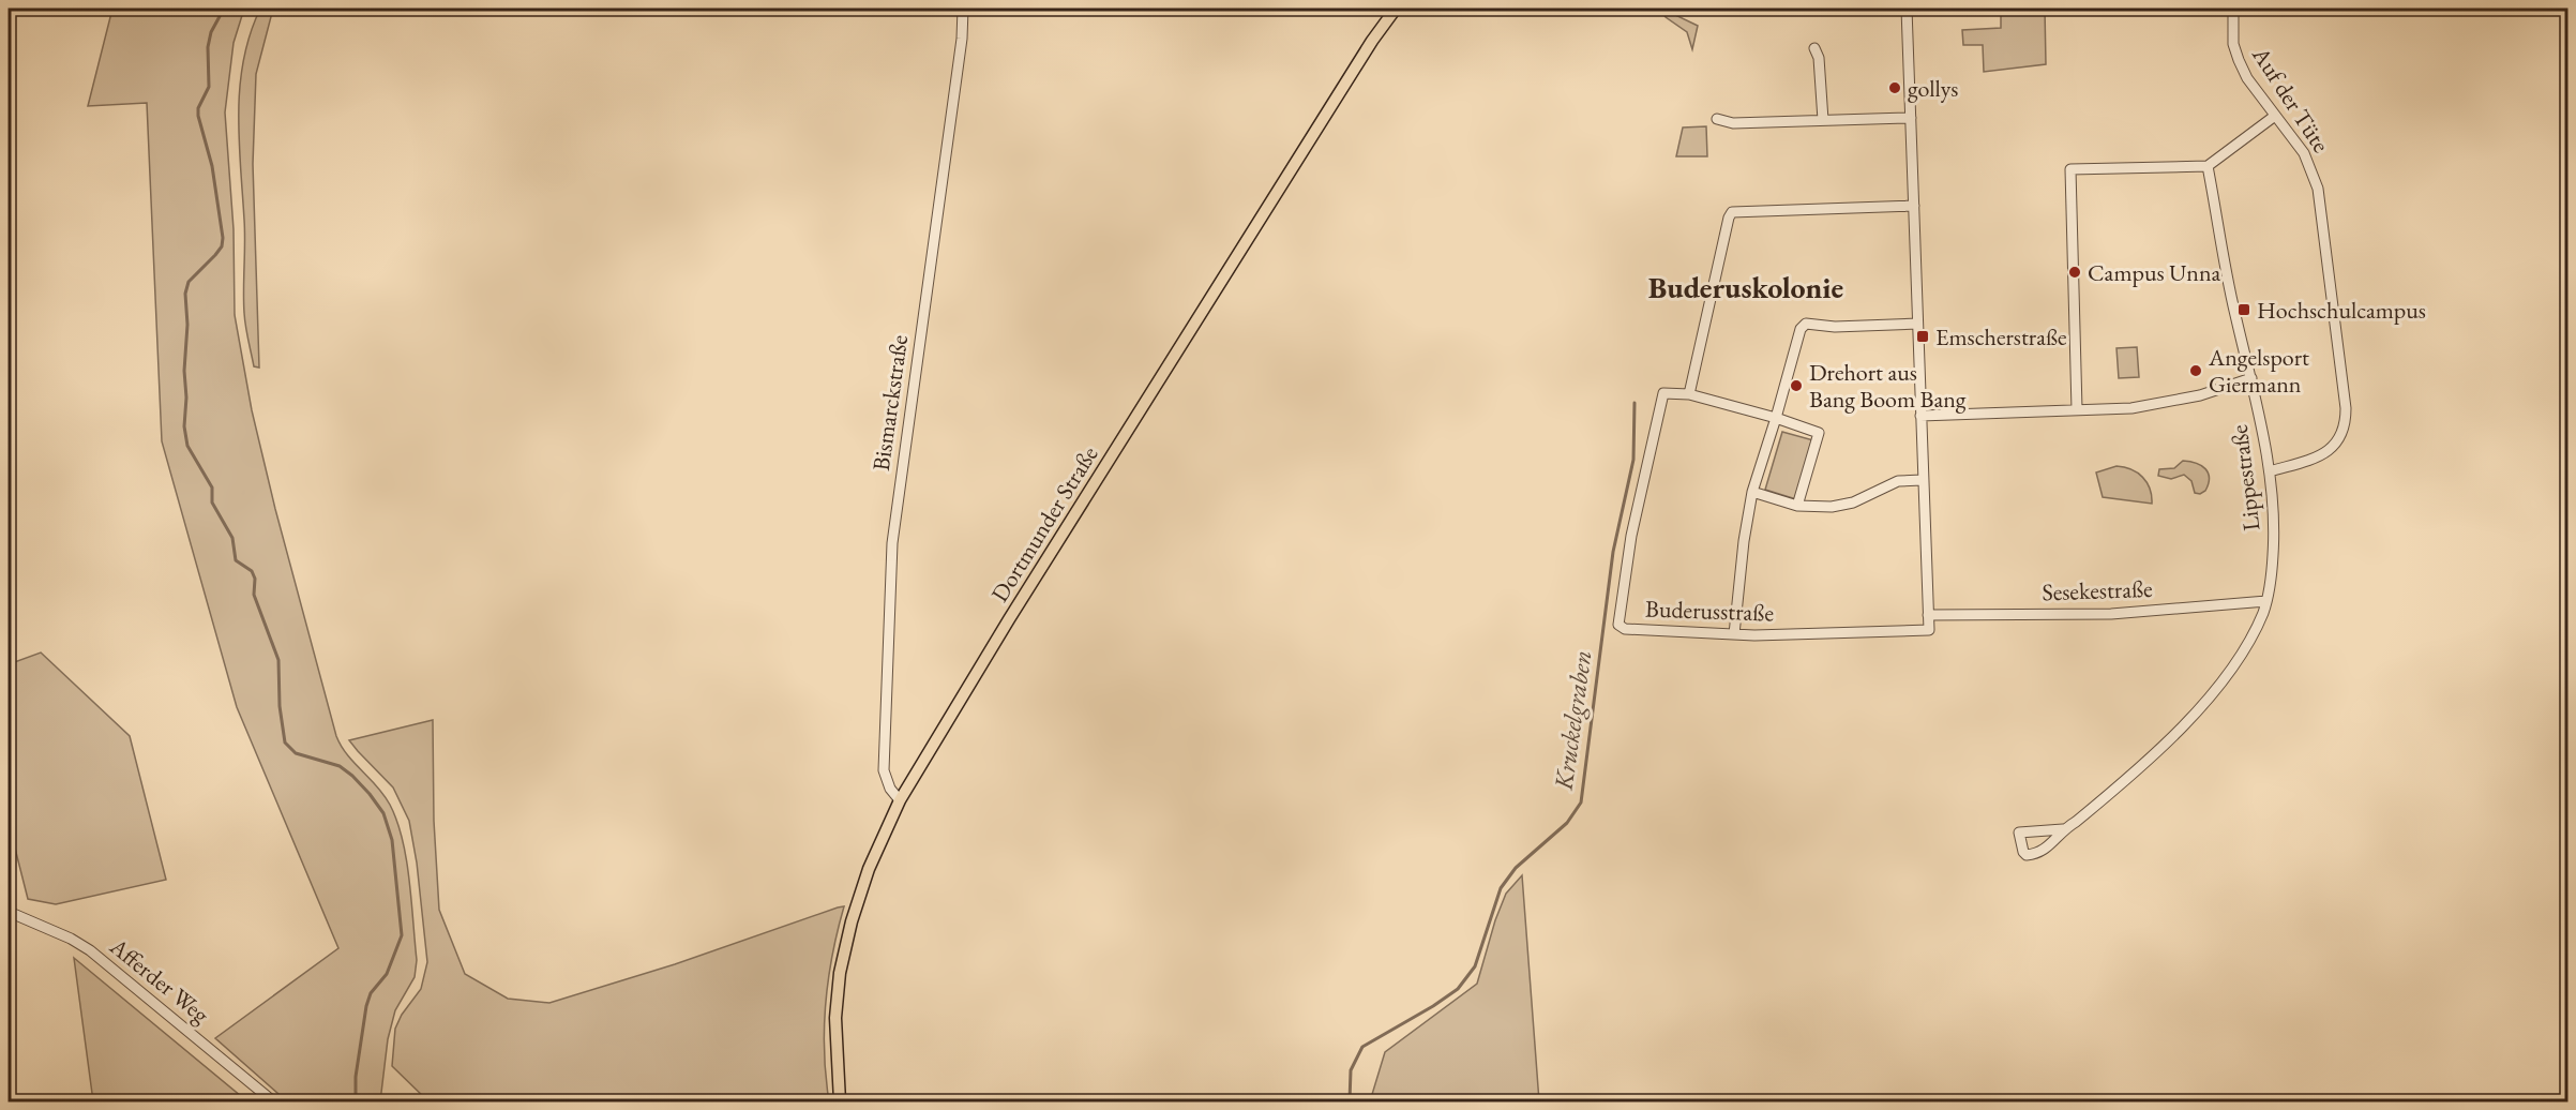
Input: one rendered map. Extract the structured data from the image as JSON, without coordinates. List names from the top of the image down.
{
  "streets": {
    "main road": ["Dortmunder Straße"],
    "street": [
      "Auf der Tüte",
      "Bismarckstraße",
      "Lippestraße",
      "Sesekestraße",
      "Buderusstraße",
      "Afferder Weg"
    ]
  },
  "crossings": [
    ["Auf der Tüte", "Lippestraße"],
    ["Bismarckstraße", "Dortmunder Straße"],
    ["Lippestraße", "Sesekestraße"],
    ["Sesekestraße", "Buderusstraße"]
  ],
  "districts": ["Buderuskolonie"],
  "water": ["Kruckelgraben"],
  "places": {
    "other": [
      "gollys",
      "Campus Unna",
      "Angelsport Giermann",
      "Drehort aus Bang Boom Bang"
    ],
    "transit": ["Hochschulcampus", "Emscherstraße"]
  }
}
